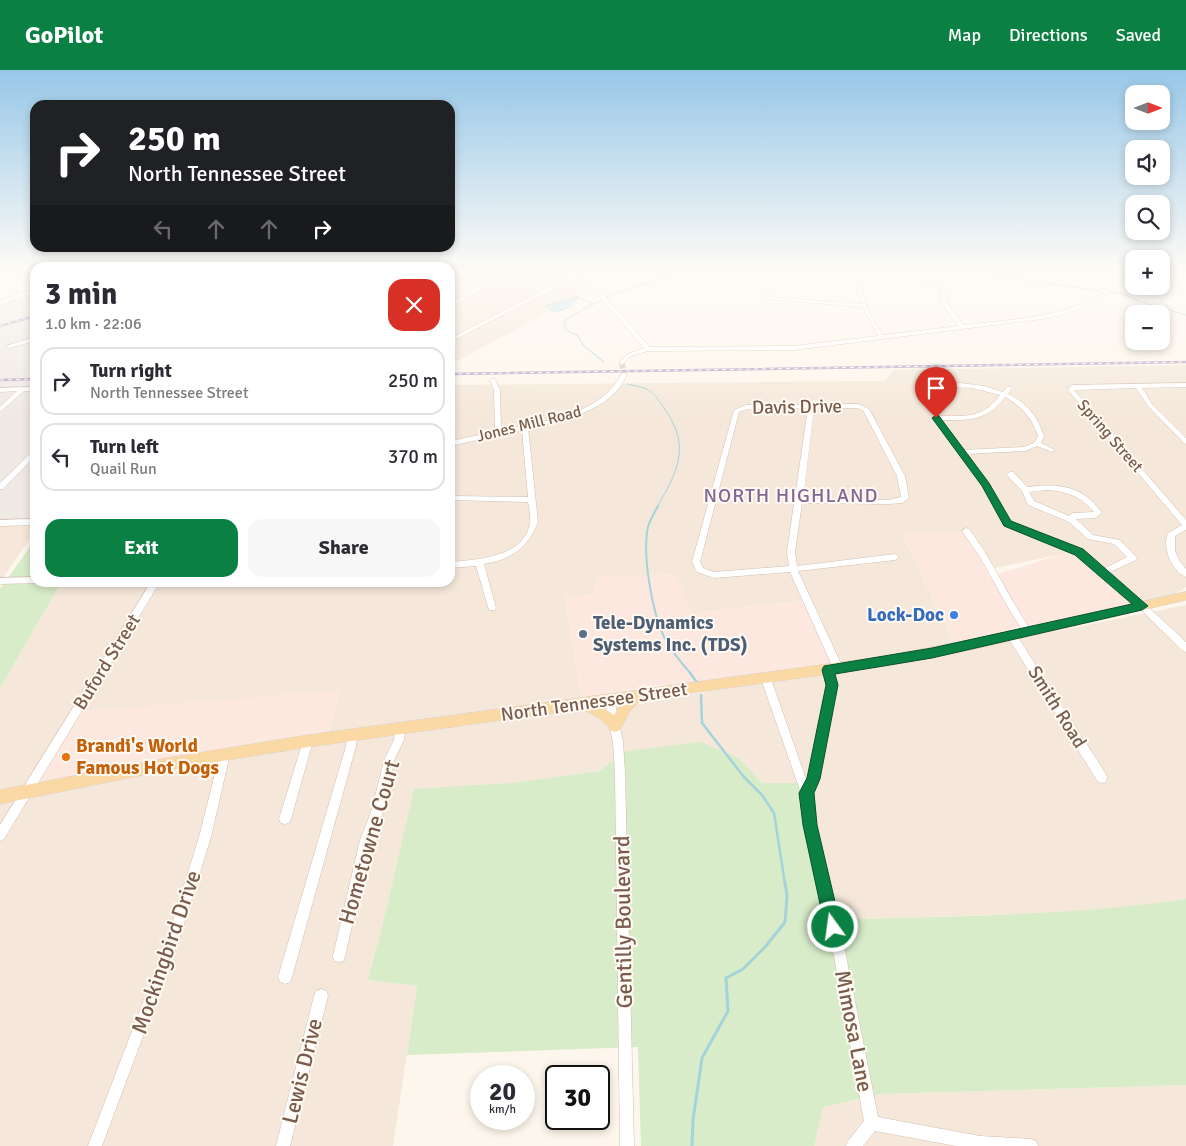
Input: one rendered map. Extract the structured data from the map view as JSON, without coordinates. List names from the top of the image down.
{
  "streets": {
    "main road": ["North Tennessee Street"],
    "street": [
      "Davis Drive",
      "Jones Mill Road",
      "Spring Street",
      "Buford Street",
      "Smith Road",
      "Hometowne Court",
      "Gentilly Boulevard",
      "Mockingbird Drive",
      "Mimosa Lane",
      "Lewis Drive"
    ]
  },
  "crossings": [
    ["Buford Street", "North Tennessee Street"],
    ["North Tennessee Street", "Smith Road"],
    ["North Tennessee Street", "Hometowne Court"],
    ["North Tennessee Street", "Gentilly Boulevard"],
    ["North Tennessee Street", "Mockingbird Drive"],
    ["North Tennessee Street", "Mimosa Lane"]
  ],
  "districts": ["NORTH HIGHLAND"],
  "places": ["Lock-Doc", "Tele-Dynamics Systems Inc. (TDS)", "Brandi's World Famous Hot Dogs"],
  "north": "right",
  "page": {
    "header": "GoPilot",
    "nav": ["Map", "Directions", "Saved"],
    "map_buttons": ["+", "−"],
    "turn": ["250 m", "North Tennessee Street"],
    "heading": ["3 min", "1.0 km · 22:06"],
    "list": [
      {
        "name": "Turn right",
        "note": "North Tennessee Street",
        "value": "250 m"
      },
      {
        "name": "Turn left",
        "note": "Quail Run",
        "value": "370 m"
      }
    ],
    "buttons": ["Exit", "Share"],
    "speed": "20 km/h",
    "limit": "30"
  }
}
